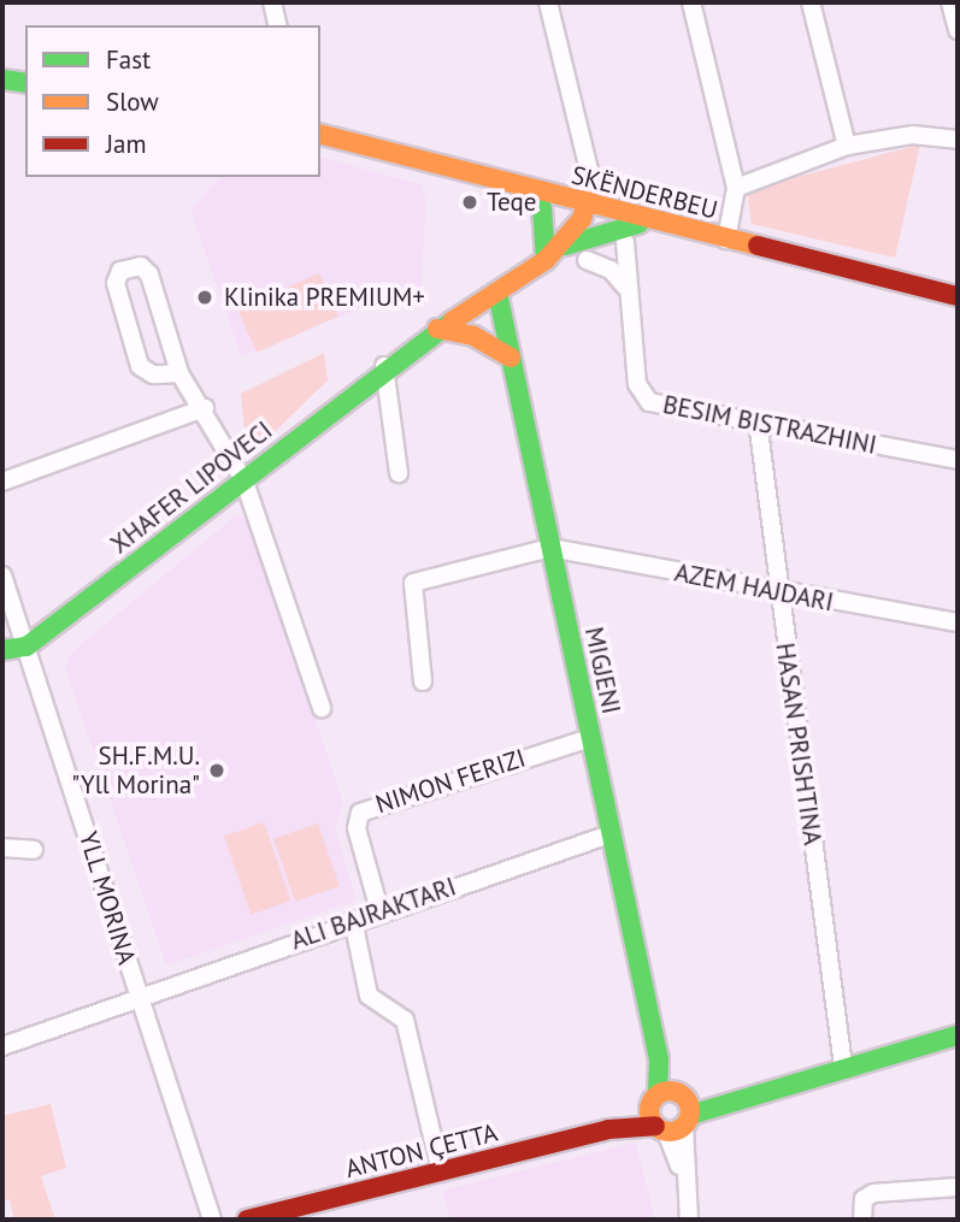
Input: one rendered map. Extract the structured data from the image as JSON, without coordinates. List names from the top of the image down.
{
  "streets": {
    "street": [
      "SKËNDERBEU",
      "BESIM BISTRAZHINI",
      "XHAFER LIPOVECI",
      "AZEM HAJDARI",
      "MIGJENI",
      "HASAN PRISHTINA",
      "NIMON FERIZI",
      "YLL MORINA",
      "ALI BAJRAKTARI",
      "ANTON ÇETTA"
    ]
  },
  "crossings": [
    ["SKËNDERBEU", "XHAFER LIPOVECI"],
    ["BESIM BISTRAZHINI", "HASAN PRISHTINA"],
    ["XHAFER LIPOVECI", "MIGJENI"],
    ["XHAFER LIPOVECI", "YLL MORINA"],
    ["AZEM HAJDARI", "MIGJENI"],
    ["AZEM HAJDARI", "HASAN PRISHTINA"],
    ["MIGJENI", "NIMON FERIZI"],
    ["MIGJENI", "ALI BAJRAKTARI"],
    ["MIGJENI", "ANTON ÇETTA"],
    ["HASAN PRISHTINA", "ANTON ÇETTA"],
    ["NIMON FERIZI", "ALI BAJRAKTARI"],
    ["YLL MORINA", "ALI BAJRAKTARI"]
  ],
  "places": ["Teqe", "Klinika PREMIUM+", "SH.F.M.U. \"Yll Morina\""],
  "legend": ["Fast", "Slow", "Jam"]
}
